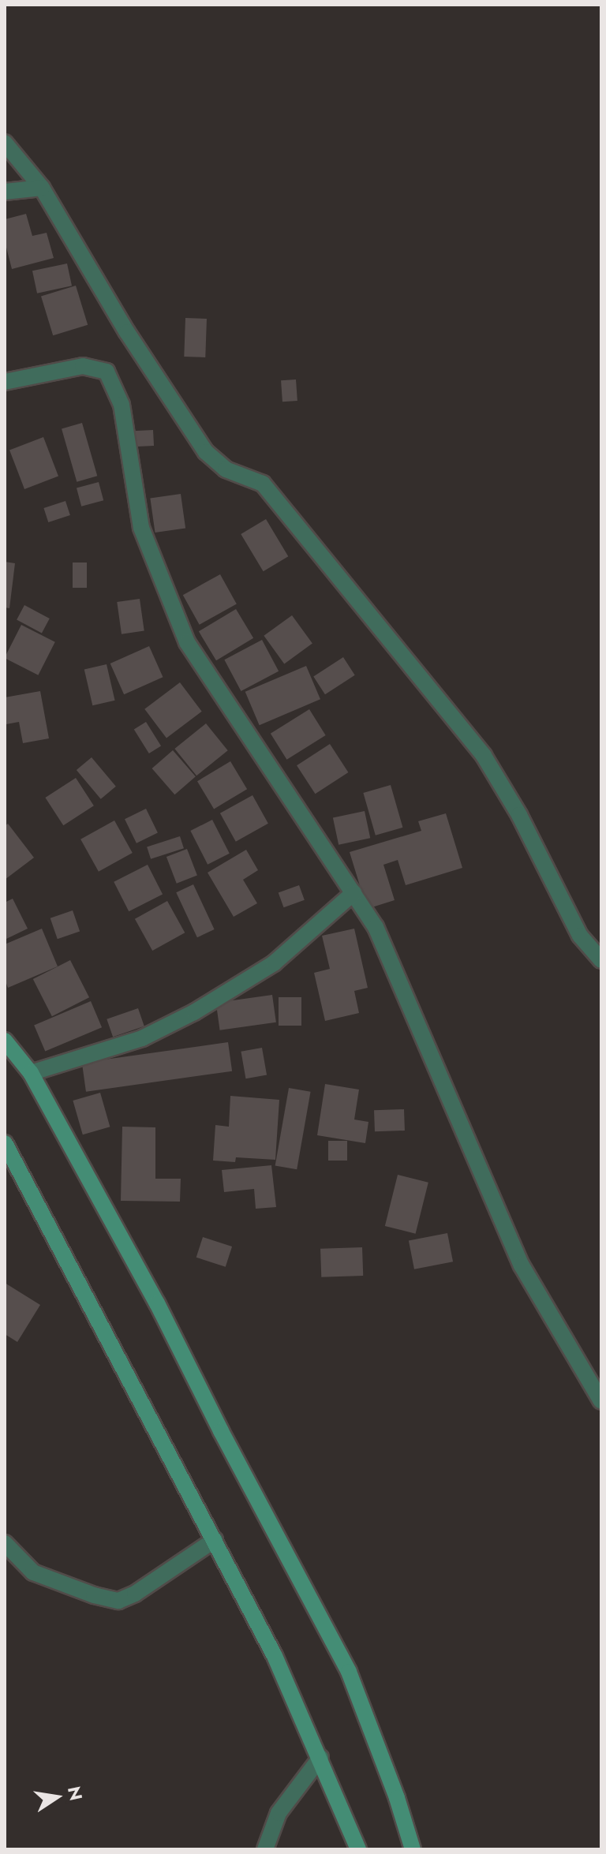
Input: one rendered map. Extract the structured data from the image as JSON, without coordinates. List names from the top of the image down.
{
  "north": "right"
}
